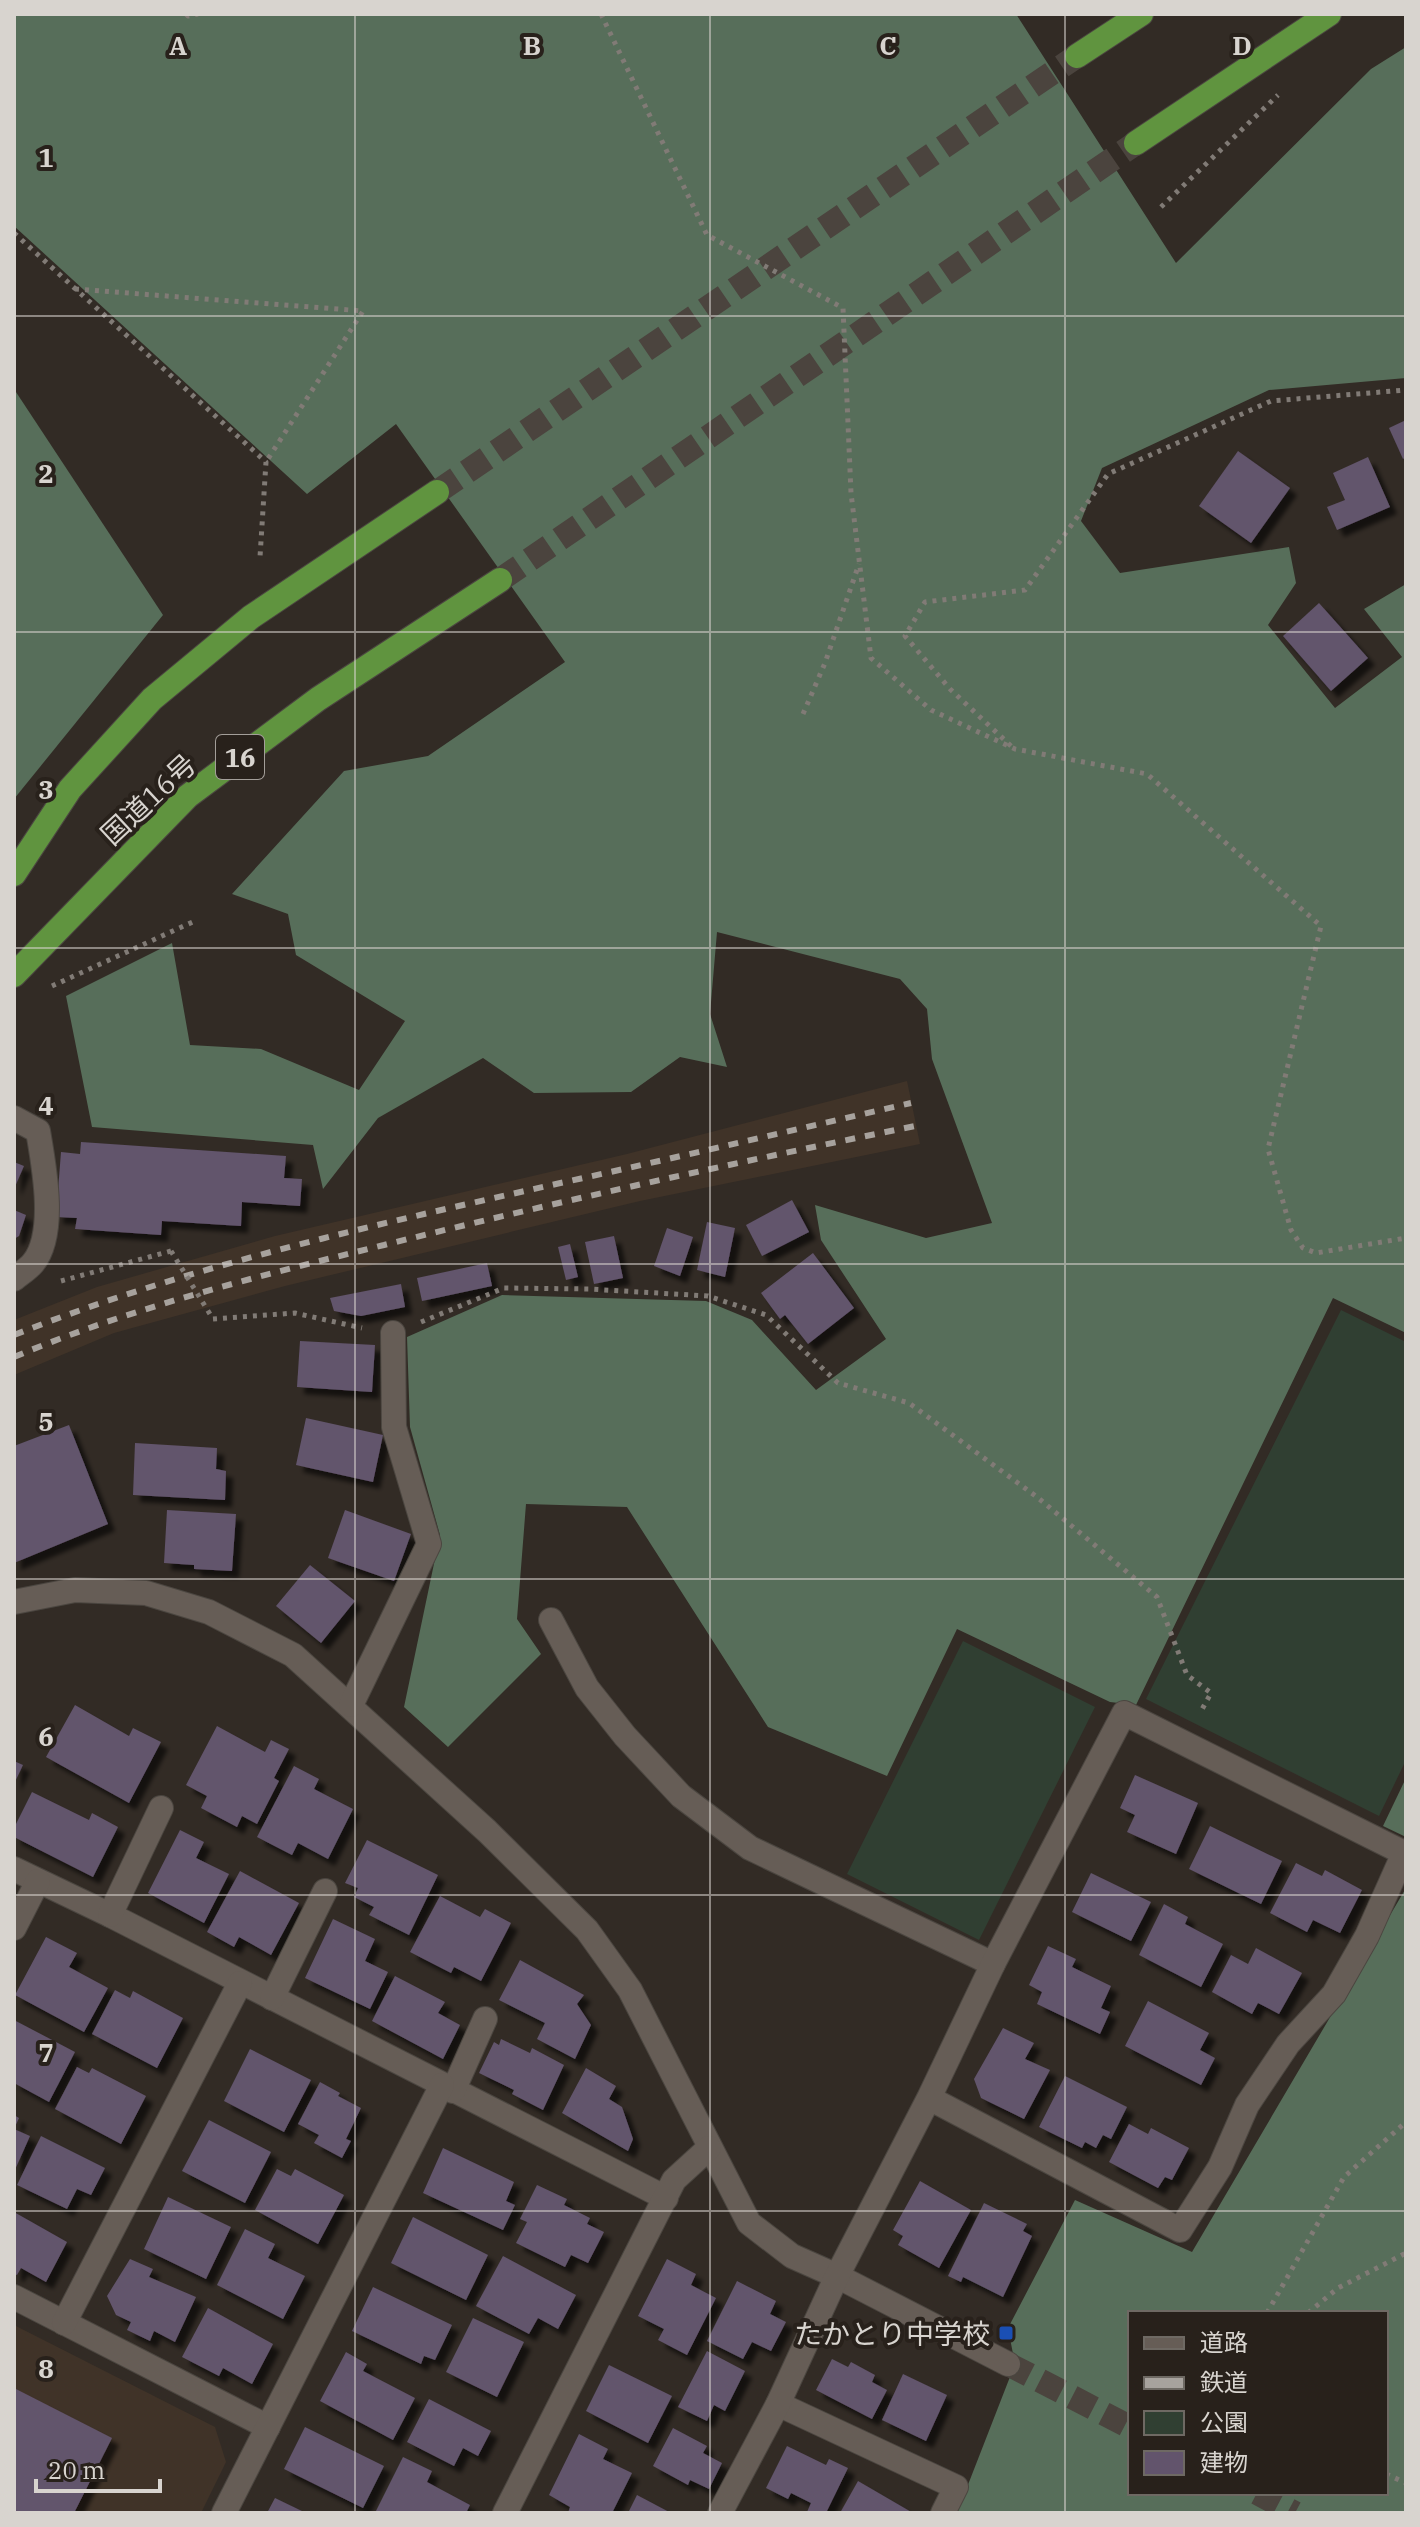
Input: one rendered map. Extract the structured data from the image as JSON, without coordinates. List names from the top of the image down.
{
  "streets": {
    "highway": ["16", "国道16号"]
  },
  "places": {
    "transit": ["たかとり中学校"]
  },
  "legend": [
    "道路",
    "鉄道",
    "公園",
    "建物"
  ],
  "scale_bar": "20 m",
  "grid": {
    "columns": [
      "A",
      "B",
      "C",
      "D"
    ],
    "rows": [
      "1",
      "2",
      "3",
      "4",
      "5",
      "6",
      "7",
      "8"
    ]
  }
}
